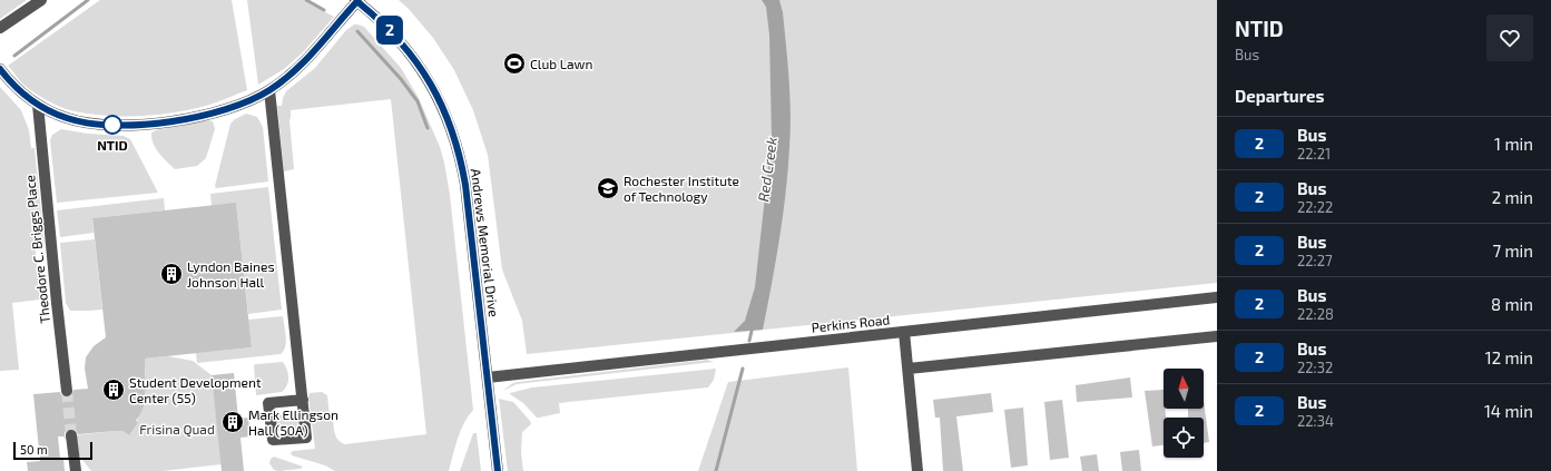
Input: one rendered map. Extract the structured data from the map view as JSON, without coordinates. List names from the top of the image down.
{
  "streets": {
    "street": ["Andrews Memorial Drive", "Theodore C. Briggs Place", "Perkins Road"]
  },
  "crossings": [
    ["Andrews Memorial Drive", "Perkins Road"]
  ],
  "water": ["Red Creek"],
  "parks": ["Frisina Quad"],
  "places": {
    "sports": ["Club Lawn"],
    "other": ["NTID"],
    "school or university": ["Rochester Institute of Technology"],
    "building": ["Lyndon Baines Johnson Hall", "Student Development Center (55)", "Mark Ellingson Hall (50A)"]
  },
  "lines": ["bus line 2"],
  "scale_bar": "50 m",
  "north": "top",
  "page": {
    "on_map": "2",
    "heading": [
      ["NTID", "Bus"],
      "Departures"
    ],
    "list": [
      {
        "mark": "2",
        "name": "Bus",
        "note": "22:21",
        "value": "1 min"
      },
      {
        "mark": "2",
        "name": "Bus",
        "note": "22:22",
        "value": "2 min"
      },
      {
        "mark": "2",
        "name": "Bus",
        "note": "22:27",
        "value": "7 min"
      },
      {
        "mark": "2",
        "name": "Bus",
        "note": "22:28",
        "value": "8 min"
      },
      {
        "mark": "2",
        "name": "Bus",
        "note": "22:32",
        "value": "12 min"
      },
      {
        "mark": "2",
        "name": "Bus",
        "note": "22:34",
        "value": "14 min"
      }
    ],
    "scale": "50 m"
  }
}
